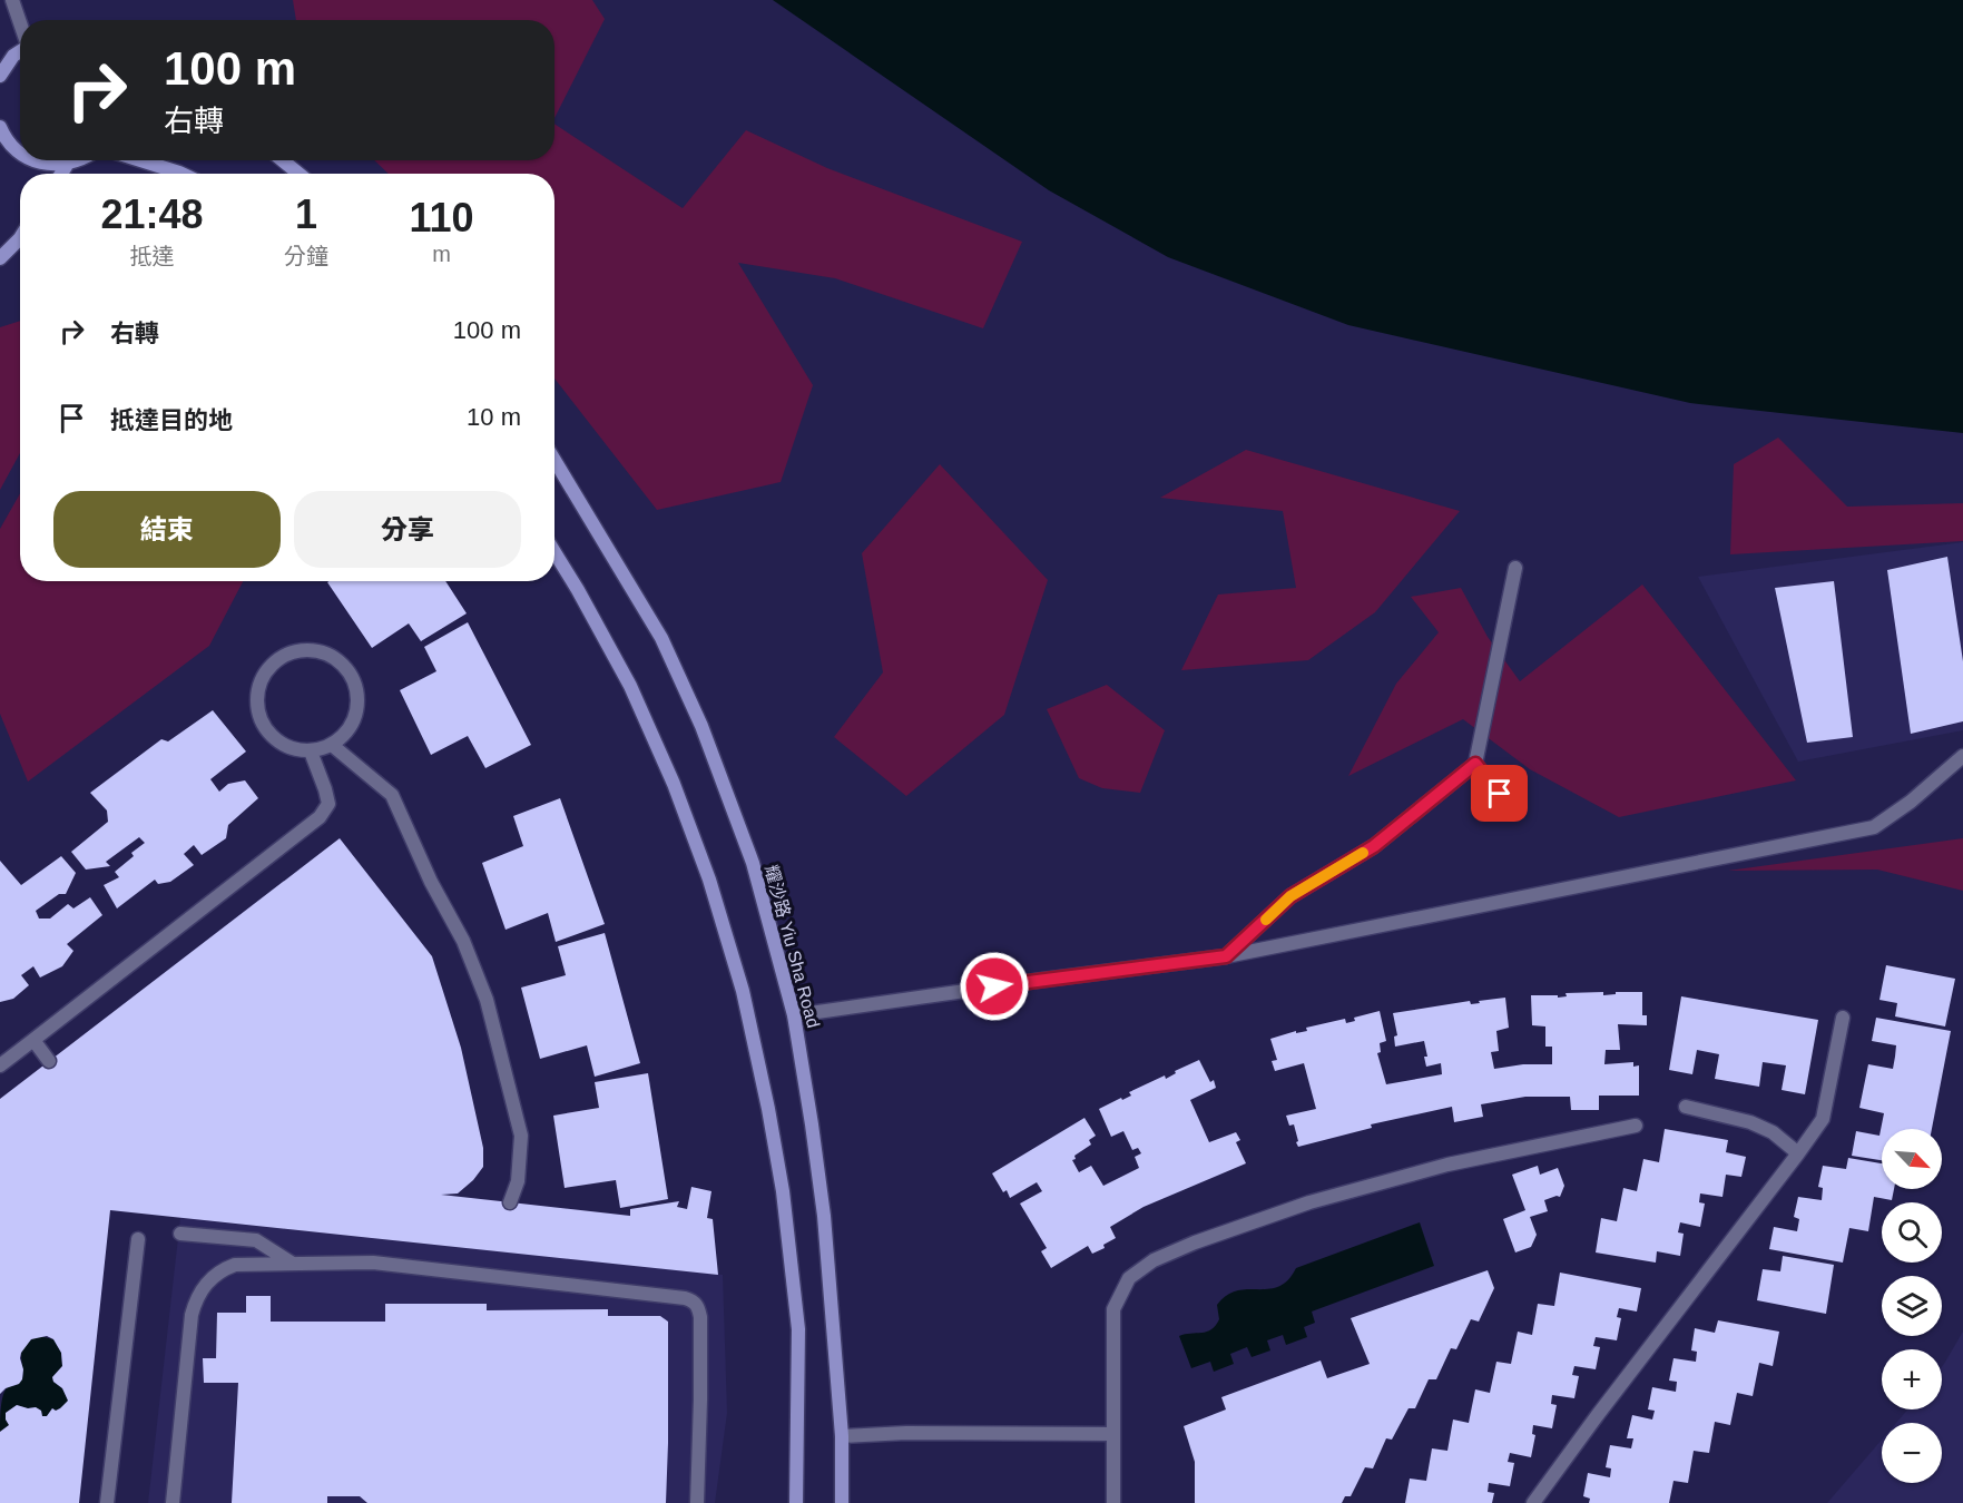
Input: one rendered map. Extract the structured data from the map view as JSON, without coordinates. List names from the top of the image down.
{
  "streets": {
    "street": ["耀沙路 Yiu Sha Road"]
  },
  "north": "bottom right",
  "page": {
    "turn": ["100 m", "右轉"],
    "eta": [
      "21:48",
      "抵達",
      "1",
      "分鐘",
      "110",
      "m"
    ],
    "list": [
      {
        "name": "右轉",
        "value": "100 m"
      },
      {
        "name": "抵達目的地",
        "value": "10 m"
      }
    ],
    "buttons": ["結束", "分享"],
    "map_buttons": ["+", "−"]
  }
}
